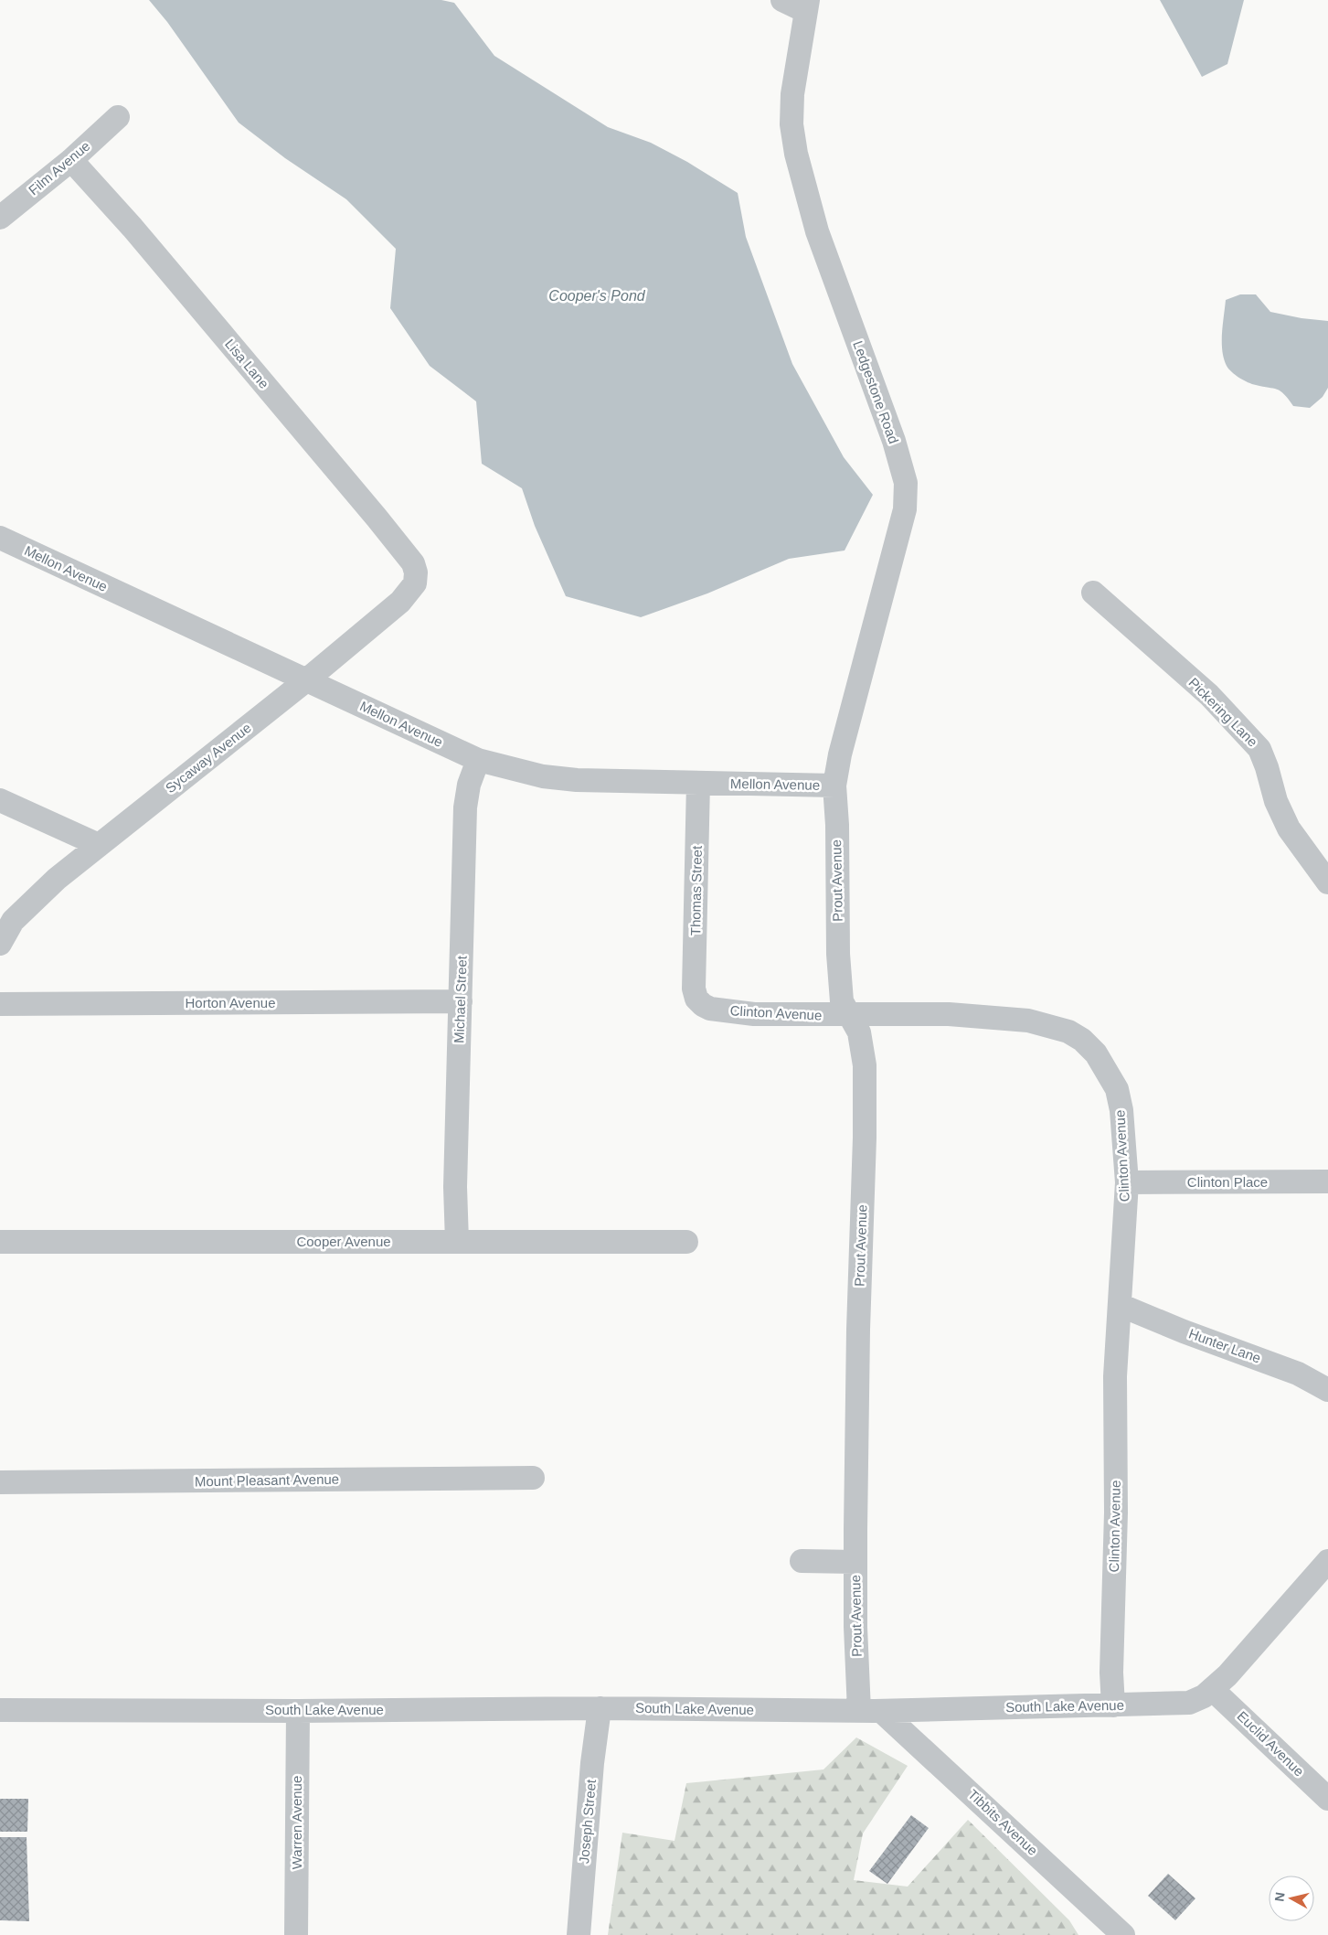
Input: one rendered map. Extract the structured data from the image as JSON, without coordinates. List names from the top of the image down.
{
  "streets": {
    "street": [
      "Film Avenue",
      "Lisa Lane",
      "Ledgestone Road",
      "Mellon Avenue",
      "Pickering Lane",
      "Sycaway Avenue",
      "Prout Avenue",
      "Thomas Street",
      "Michael Street",
      "Horton Avenue",
      "Clinton Avenue",
      "Clinton Place",
      "Cooper Avenue",
      "Hunter Lane",
      "Mount Pleasant Avenue",
      "South Lake Avenue",
      "Euclid Avenue",
      "Joseph Street",
      "Warren Avenue",
      "Tibbits Avenue"
    ]
  },
  "crossings": [
    ["Film Avenue", "Lisa Lane"],
    ["Lisa Lane", "Sycaway Avenue"],
    ["Ledgestone Road", "Mellon Avenue"],
    ["Ledgestone Road", "Prout Avenue"],
    ["Mellon Avenue", "Sycaway Avenue"],
    ["Mellon Avenue", "Prout Avenue"],
    ["Mellon Avenue", "Thomas Street"],
    ["Mellon Avenue", "Michael Street"],
    ["Prout Avenue", "Clinton Avenue"],
    ["Prout Avenue", "South Lake Avenue"],
    ["Prout Avenue", "Tibbits Avenue"],
    ["Thomas Street", "Clinton Avenue"],
    ["Michael Street", "Horton Avenue"],
    ["Michael Street", "Cooper Avenue"],
    ["Clinton Avenue", "Clinton Place"],
    ["Clinton Avenue", "Hunter Lane"],
    ["Clinton Avenue", "South Lake Avenue"],
    ["South Lake Avenue", "Euclid Avenue"],
    ["South Lake Avenue", "Joseph Street"],
    ["South Lake Avenue", "Warren Avenue"],
    ["South Lake Avenue", "Tibbits Avenue"]
  ],
  "water": ["Cooper's Pond"],
  "north": "left"
}
